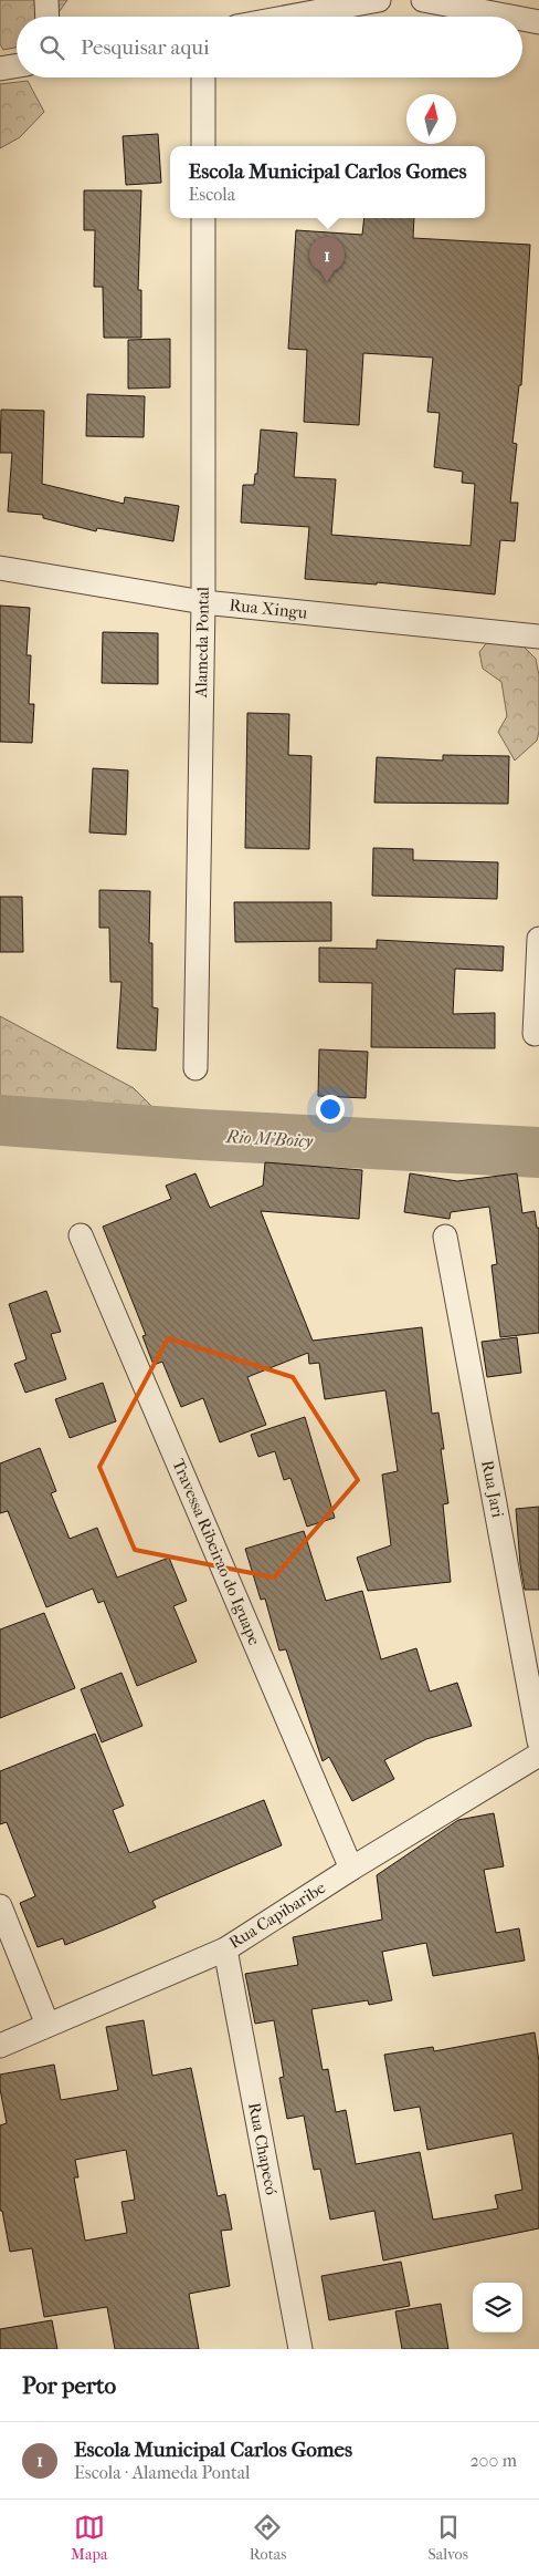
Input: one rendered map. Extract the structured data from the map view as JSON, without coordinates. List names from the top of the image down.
{
  "streets": {
    "street": [
      "Rua Xingu",
      "Alameda Pontal",
      "Rua Jari",
      "Travessa Ribeirao do Iguape",
      "Rua Capibaribe",
      "Rua Chapecó"
    ]
  },
  "crossings": [
    ["Rua Xingu", "Alameda Pontal"],
    ["Travessa Ribeirao do Iguape", "Rua Capibaribe"],
    ["Rua Capibaribe", "Rua Chapecó"]
  ],
  "water": ["Rio M'Boicy"],
  "north": "top",
  "page": {
    "search": "Pesquisar aqui",
    "popup": ["Escola Municipal Carlos Gomes", "Escola"],
    "pins": "1",
    "heading": "Por perto",
    "list": [
      {
        "mark": "1",
        "name": "Escola Municipal Carlos Gomes",
        "note": "Escola · Alameda Pontal",
        "value": "200 m"
      }
    ],
    "nav": ["Mapa", "Rotas", "Salvos"]
  }
}
